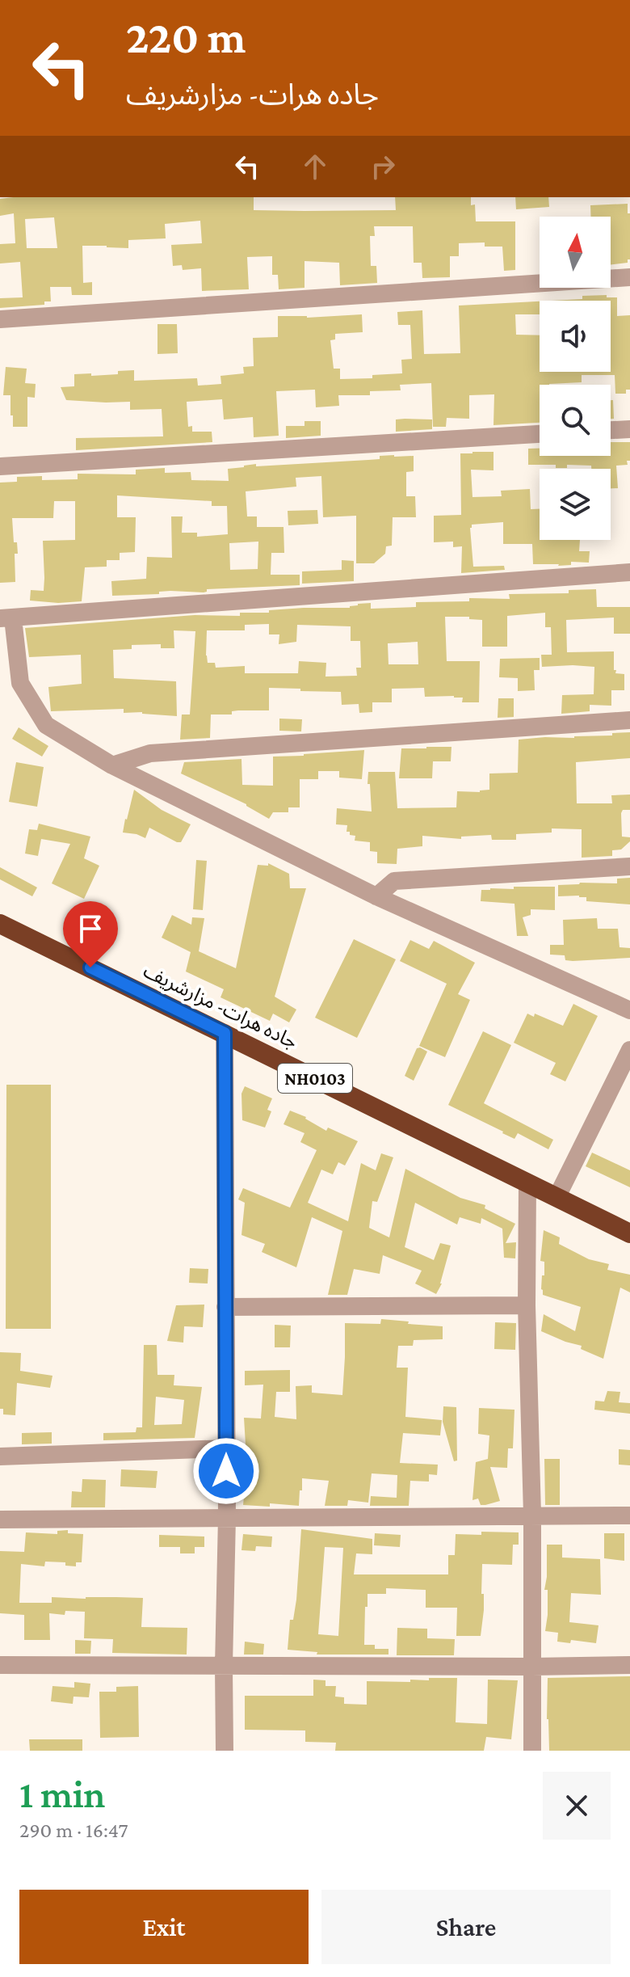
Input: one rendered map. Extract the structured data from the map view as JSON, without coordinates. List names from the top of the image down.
{
  "streets": {
    "highway": ["جاده هرات- مزارشریف", "NH0103"]
  },
  "north": "top",
  "page": {
    "turn": ["220 m", "جاده هرات- مزارشریف"],
    "heading": ["1 min", "290 m · 16:47"],
    "buttons": ["Exit", "Share"]
  }
}
